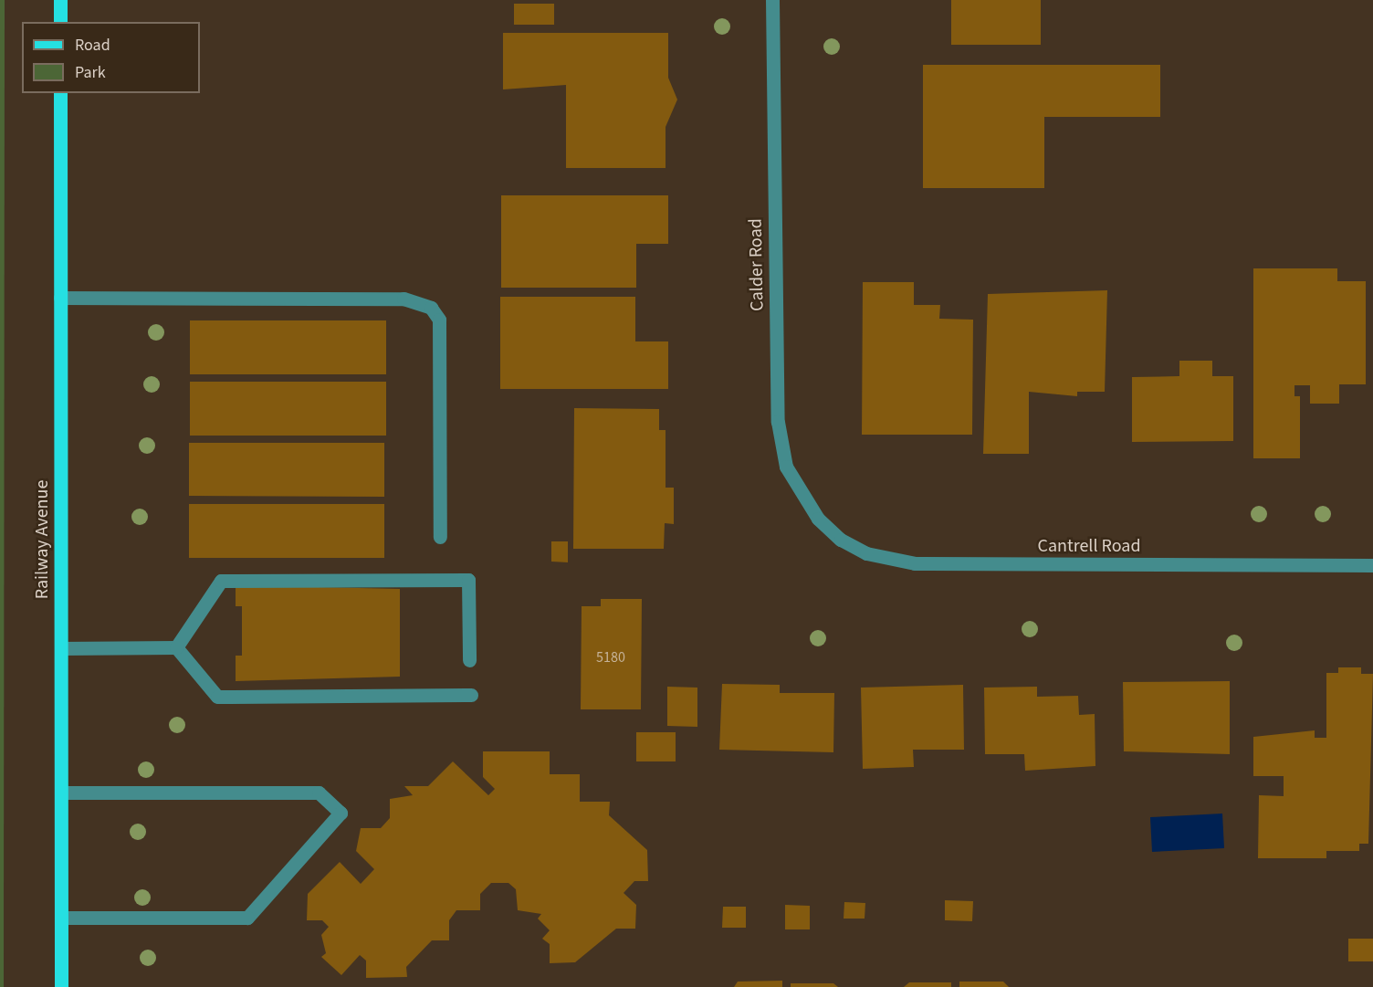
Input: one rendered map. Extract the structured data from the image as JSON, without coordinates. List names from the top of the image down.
{
  "streets": {
    "main road": ["Railway Avenue"],
    "street": ["Calder Road", "Cantrell Road"]
  },
  "crossings": [
    ["Calder Road", "Cantrell Road"]
  ],
  "house_numbers": ["5180"],
  "legend": ["Road", "Park"]
}
